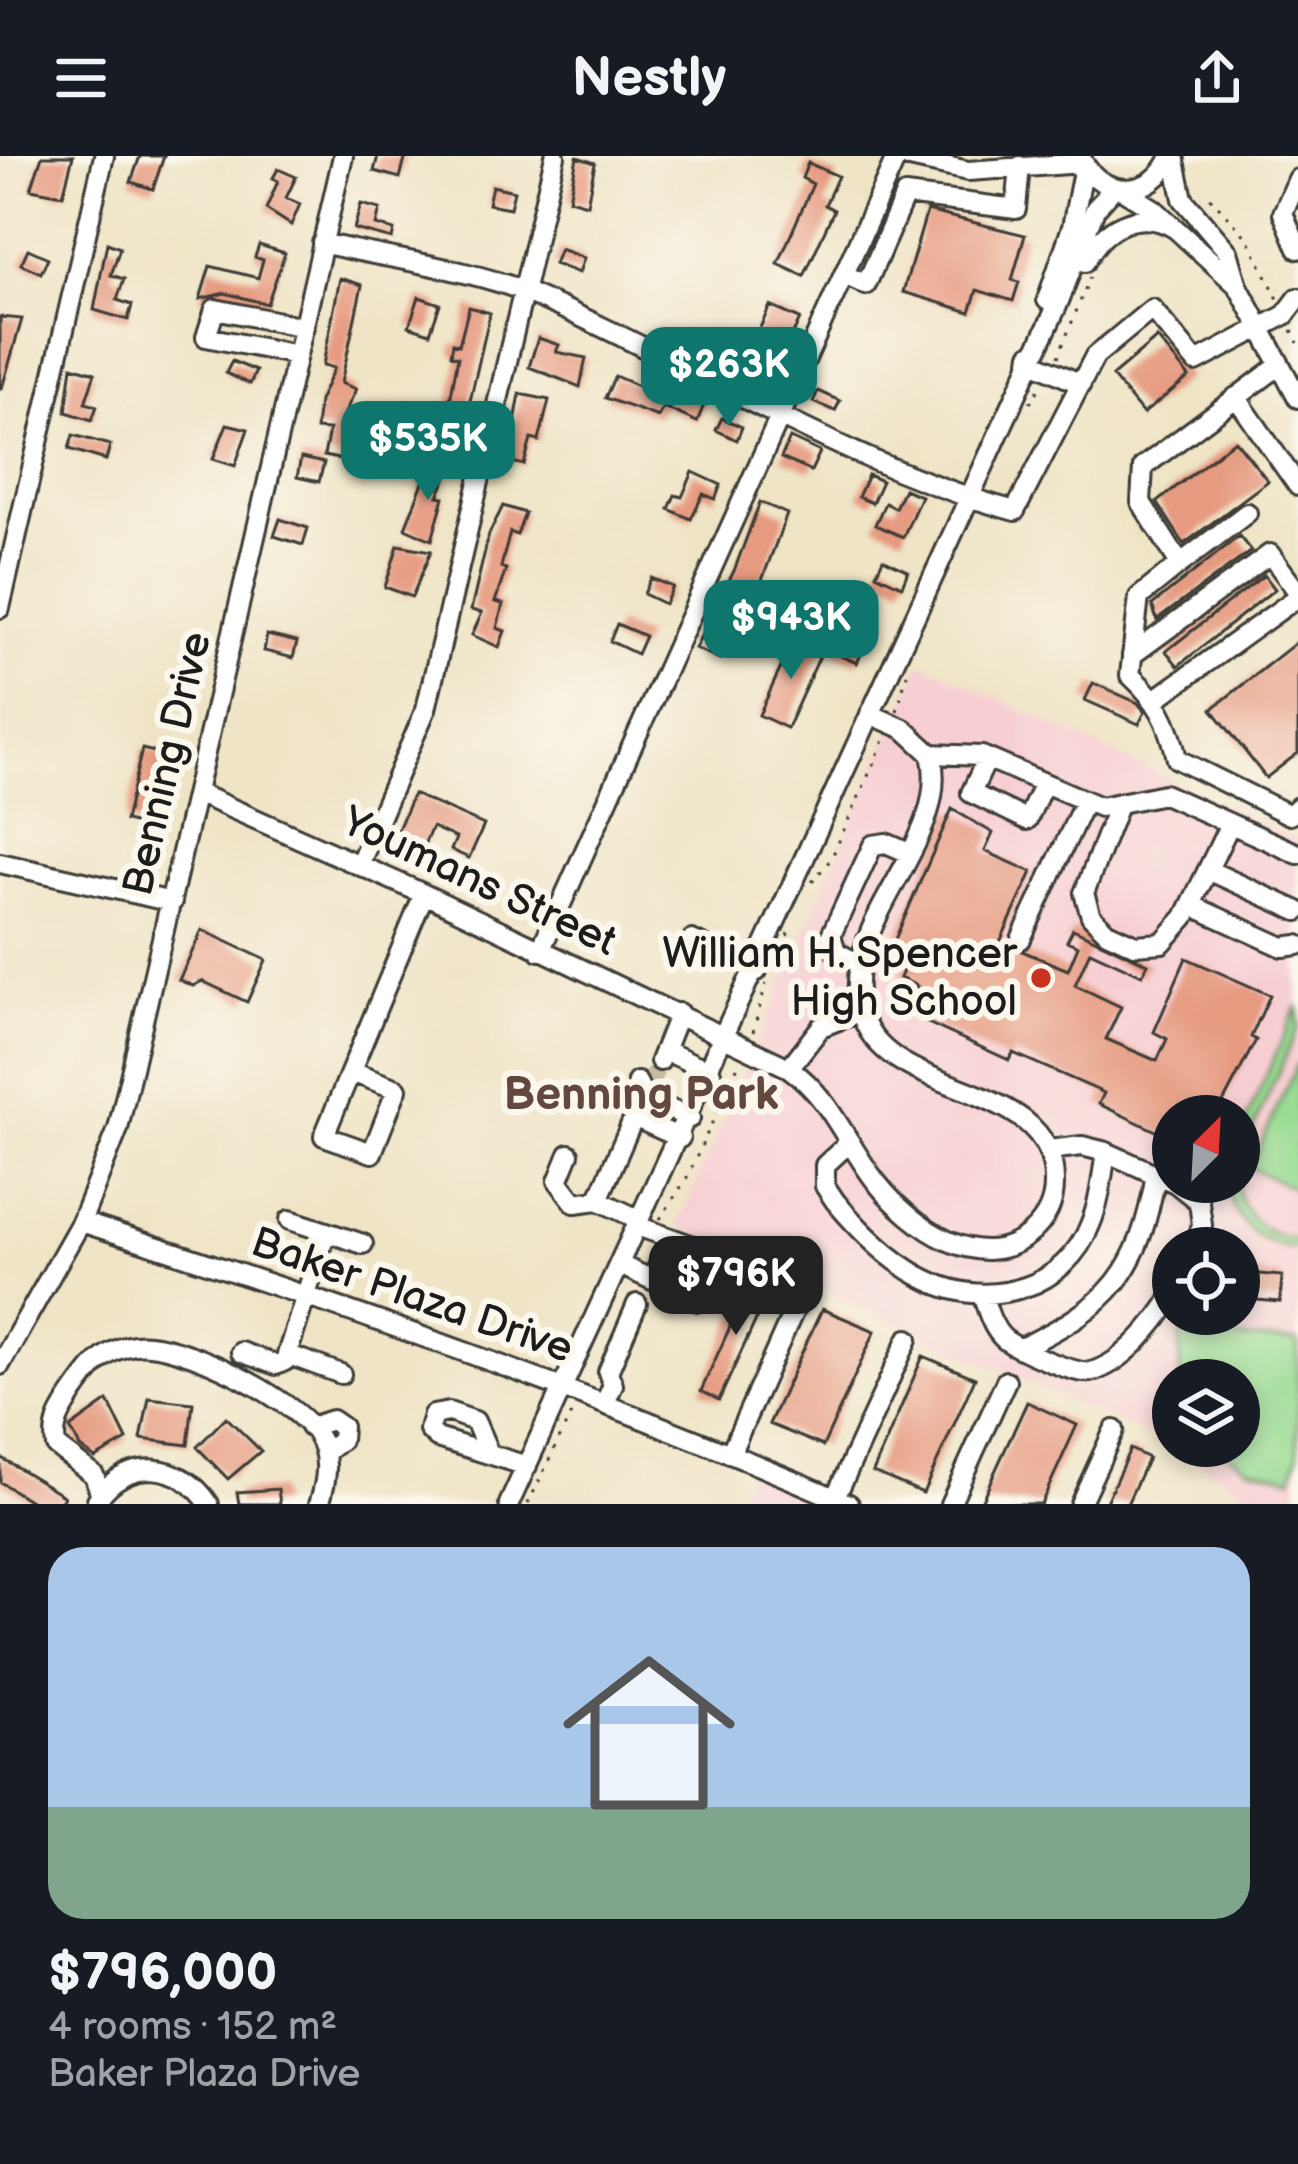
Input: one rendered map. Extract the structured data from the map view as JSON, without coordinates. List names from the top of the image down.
{
  "streets": {
    "street": ["Benning Drive", "Youmans Street", "Baker Plaza Drive"]
  },
  "crossings": [
    ["Benning Drive", "Youmans Street"],
    ["Benning Drive", "Baker Plaza Drive"]
  ],
  "districts": ["Benning Park"],
  "places": ["William H. Spencer High School"],
  "north": "top right",
  "page": {
    "header": "Nestly",
    "price": [
      "$263K",
      "$535K",
      "$943K",
      "$796K"
    ],
    "list": [
      {
        "name": "$796,000",
        "note": "4 rooms · 152 m² · Baker Plaza Drive"
      }
    ]
  }
}
